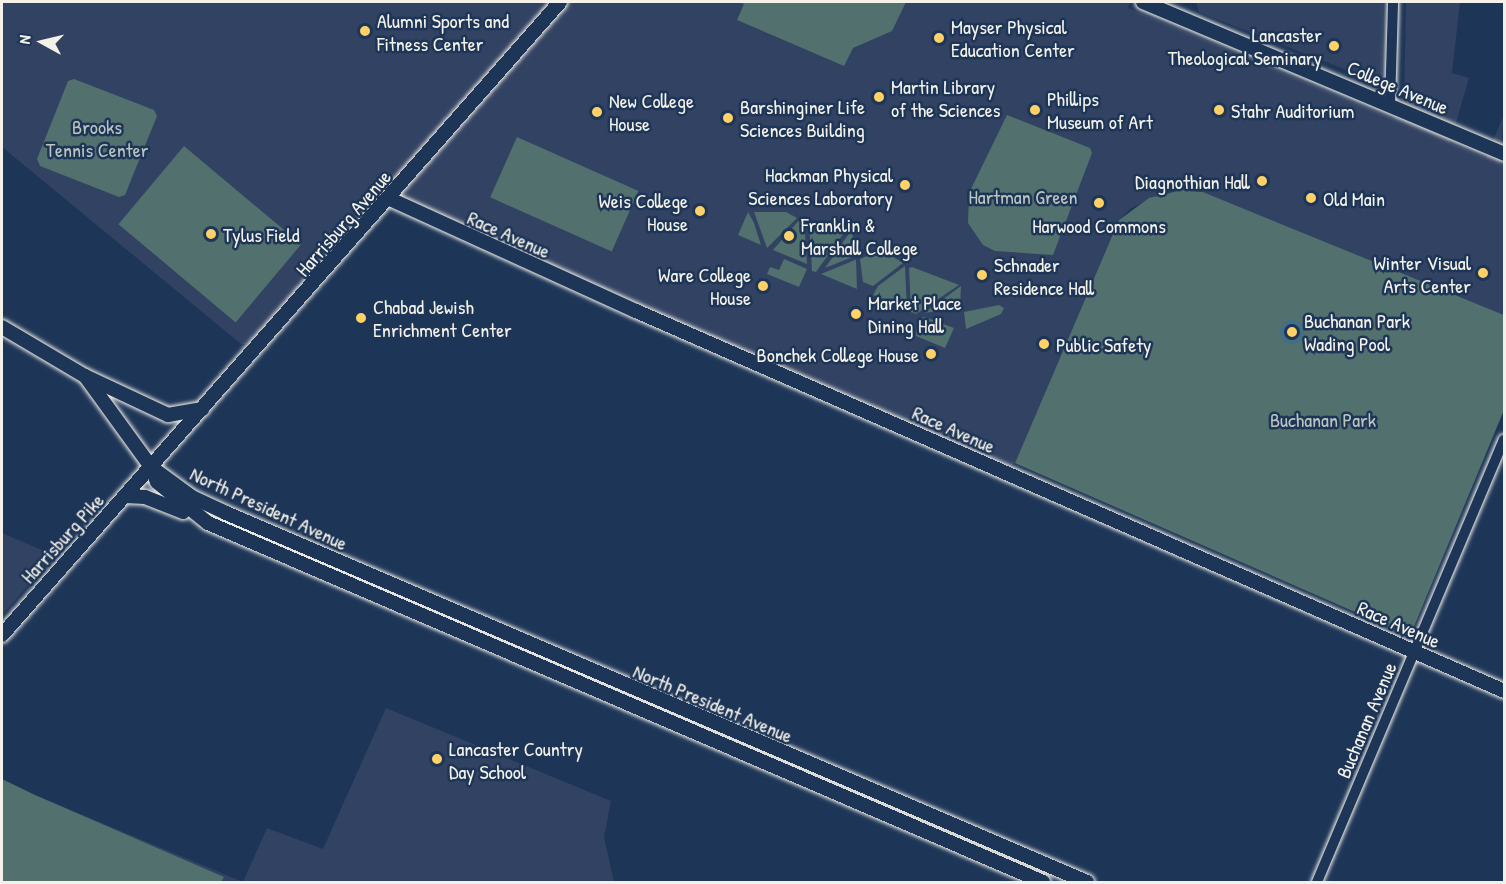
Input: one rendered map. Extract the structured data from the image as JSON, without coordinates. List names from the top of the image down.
{
  "streets": {
    "main road": [
      "College Avenue",
      "Harrisburg Avenue",
      "Race Avenue",
      "North President Avenue",
      "Harrisburg Pike"
    ],
    "street": ["Buchanan Avenue"]
  },
  "crossings": [
    ["Harrisburg Avenue", "Race Avenue"],
    ["Harrisburg Avenue", "North President Avenue"],
    ["Harrisburg Avenue", "Harrisburg Pike"],
    ["Race Avenue", "Buchanan Avenue"],
    ["North President Avenue", "Harrisburg Pike"]
  ],
  "parks": ["Brooks Tennis Center", "Hartman Green", "Buchanan Park"],
  "places": [
    "Alumni Sports and Fitness Center",
    "Mayser Physical Education Center",
    "Lancaster Theological Seminary",
    "Martin Library of the Sciences",
    "Phillips Museum of Art",
    "Stahr Auditorium",
    "New College House",
    "Barshinginer Life Sciences Building",
    "Diagnothian Hall",
    "Hackman Physical Sciences Laboratory",
    "Old Main",
    "Harwood Commons",
    "Weis College House",
    "Tylus Field",
    "Franklin & Marshall College",
    "Winter Visual Arts Center",
    "Schnader Residence Hall",
    "Ware College House",
    "Market Place Dining Hall",
    "Chabad Jewish Enrichment Center",
    "Buchanan Park Wading Pool",
    "Public Safety",
    "Bonchek College House",
    "Lancaster Country Day School"
  ],
  "north": "left"
}
